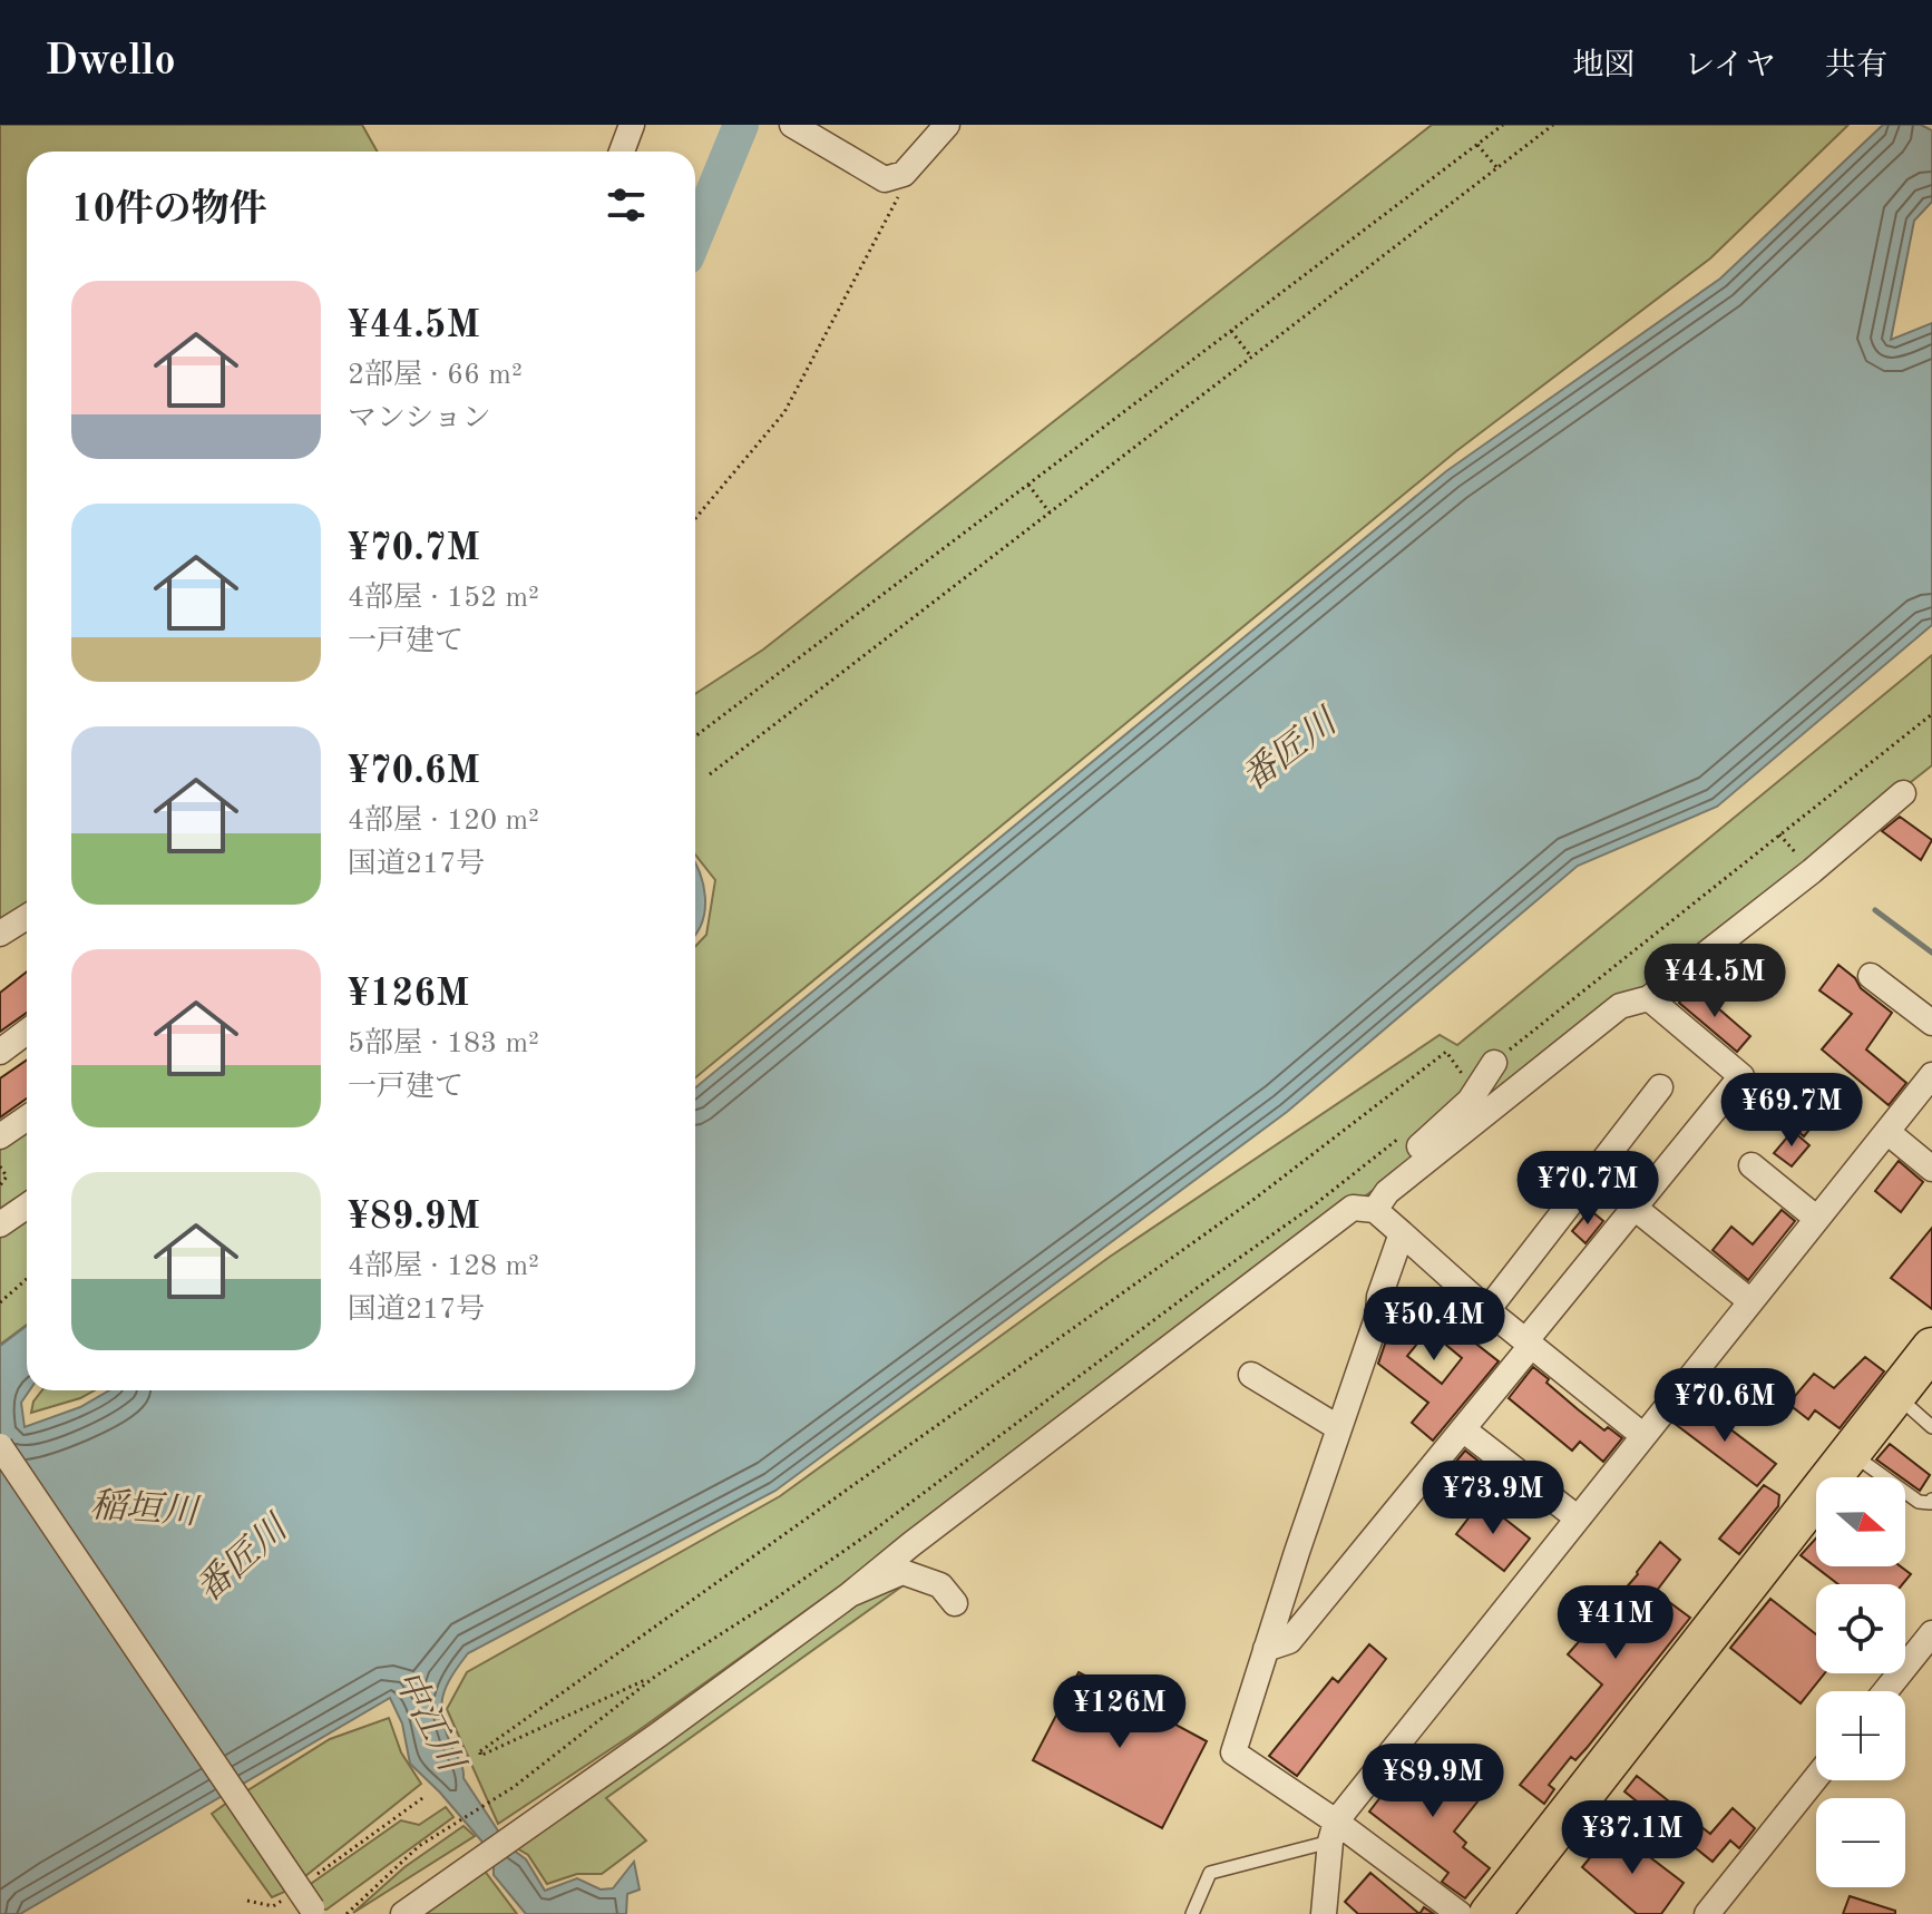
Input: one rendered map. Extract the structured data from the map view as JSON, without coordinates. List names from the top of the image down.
{
  "water": ["番匠川", "稲垣川", "中江川"],
  "north": "right",
  "page": {
    "header": "Dwello",
    "nav": ["地図", "レイヤ", "共有"],
    "heading": "10件の物件",
    "list": [
      {
        "name": "¥44.5M",
        "note": "2部屋 · 66 m² · マンション"
      },
      {
        "name": "¥70.7M",
        "note": "4部屋 · 152 m² · 一戸建て"
      },
      {
        "name": "¥70.6M",
        "note": "4部屋 · 120 m² · 国道217号"
      },
      {
        "name": "¥126M",
        "note": "5部屋 · 183 m² · 一戸建て"
      },
      {
        "name": "¥89.9M",
        "note": "4部屋 · 128 m² · 国道217号"
      }
    ],
    "price": [
      "¥44.5M",
      "¥69.7M",
      "¥70.7M",
      "¥50.4M",
      "¥70.6M",
      "¥73.9M",
      "¥41M",
      "¥126M",
      "¥89.9M",
      "¥37.1M"
    ],
    "map_buttons": ["+", "−"]
  }
}
